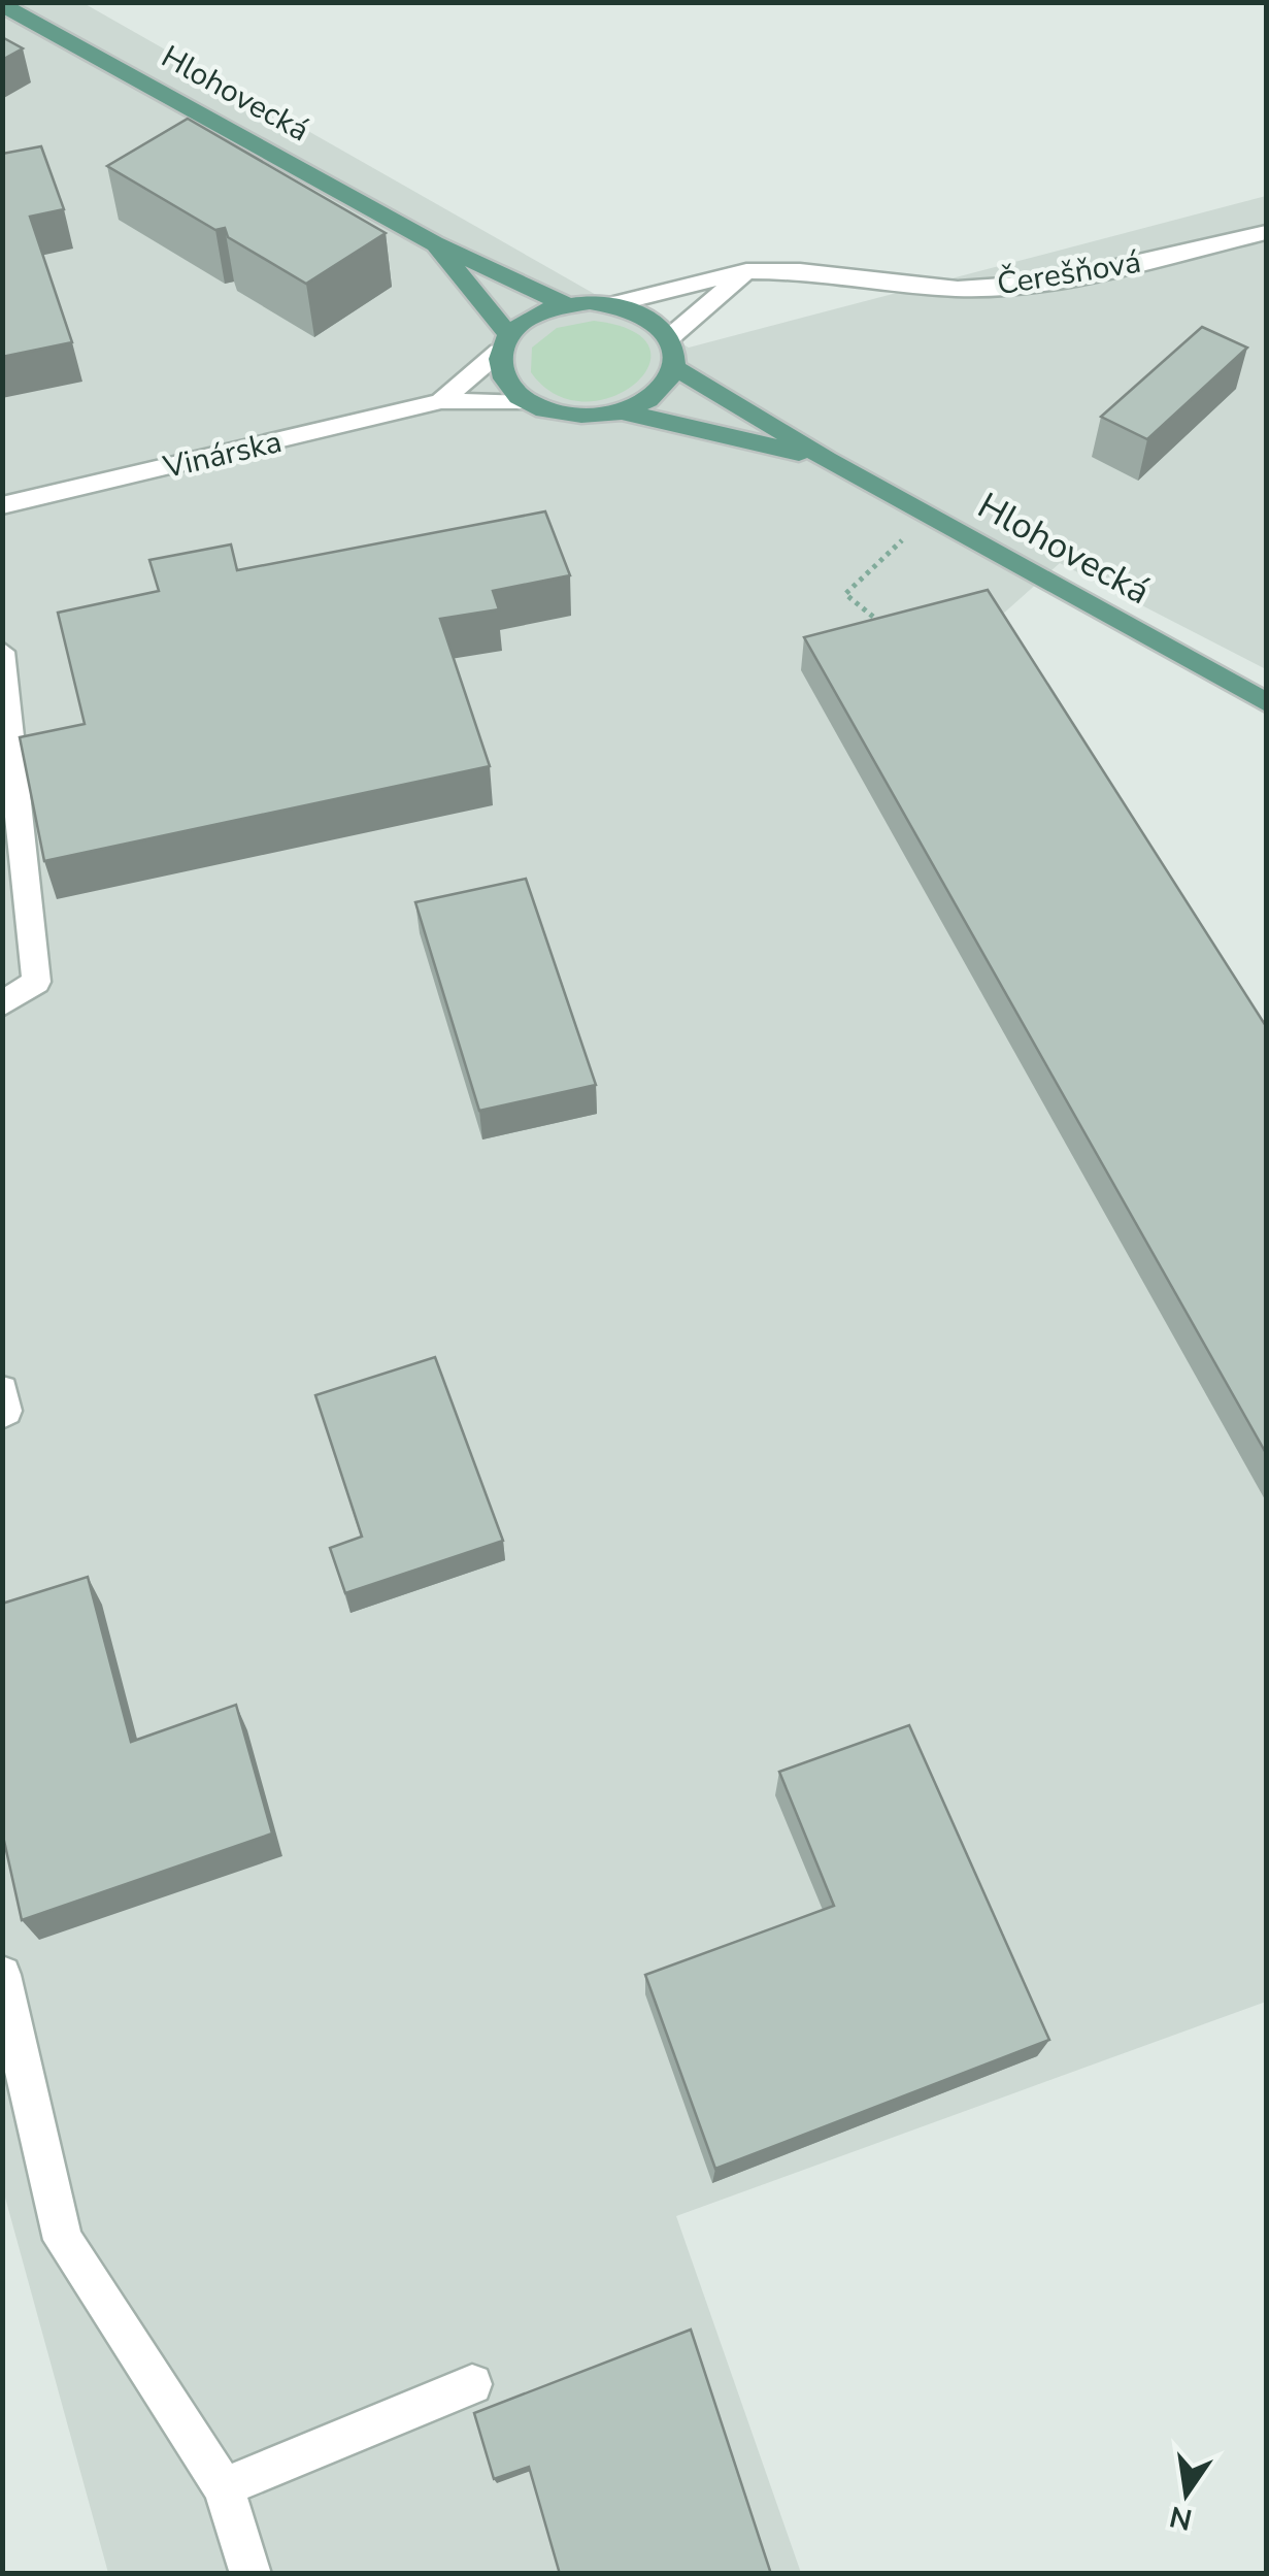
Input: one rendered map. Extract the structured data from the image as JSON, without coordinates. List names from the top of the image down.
{
  "streets": {
    "main road": ["Hlohovecká"],
    "street": ["Čerešňová", "Vinárska"]
  },
  "crossings": [
    ["Hlohovecká", "Čerešňová"],
    ["Hlohovecká", "Vinárska"],
    ["Čerešňová", "Vinárska"]
  ],
  "north": "bottom"
}
